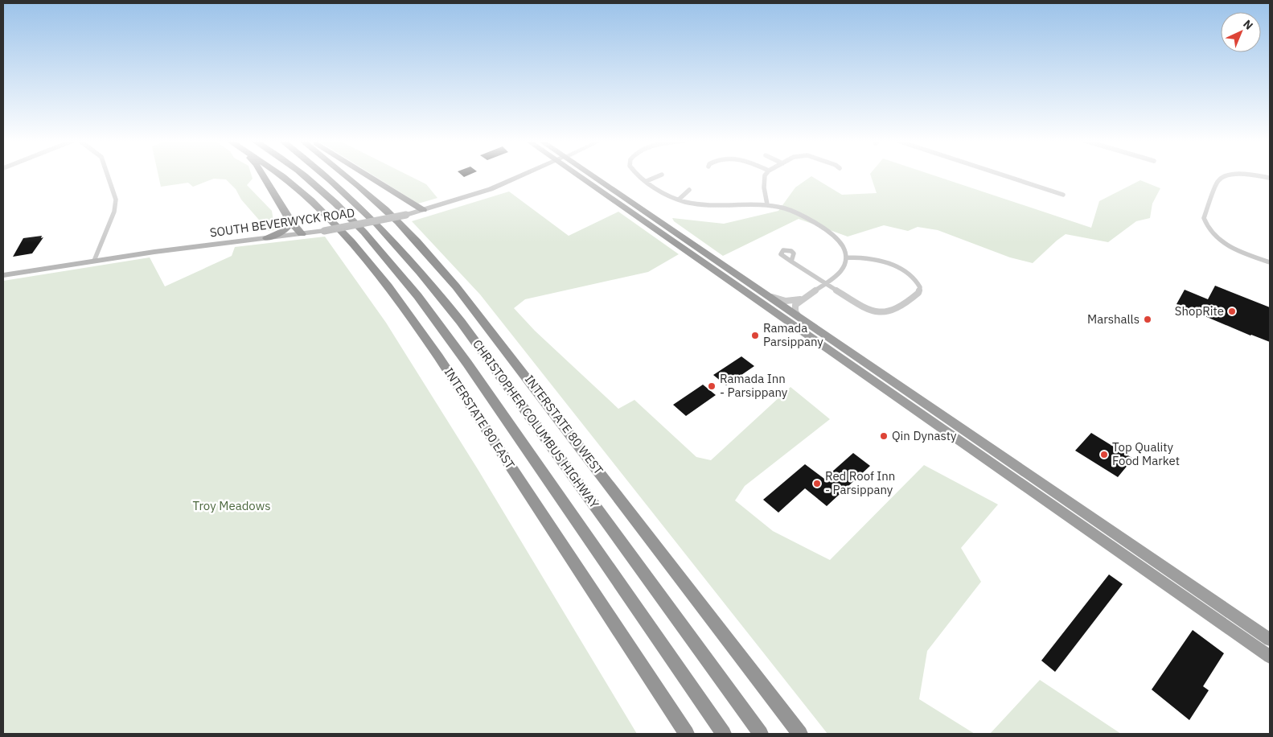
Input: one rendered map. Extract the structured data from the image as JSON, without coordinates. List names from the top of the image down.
{
  "streets": {
    "highway": ["INTERSTATE 80 EAST", "CHRISTOPHER COLUMBUS HIGHWAY", "INTERSTATE 80 WEST"],
    "main road": ["SOUTH BEVERWYCK ROAD"]
  },
  "parks": ["Troy Meadows"],
  "places": [
    "ShopRite",
    "Marshalls",
    "Ramada Parsippany",
    "Ramada Inn - Parsippany",
    "Qin Dynasty",
    "Top Quality Food Market",
    "Red Roof Inn - Parsippany"
  ],
  "north": "top right"
}
